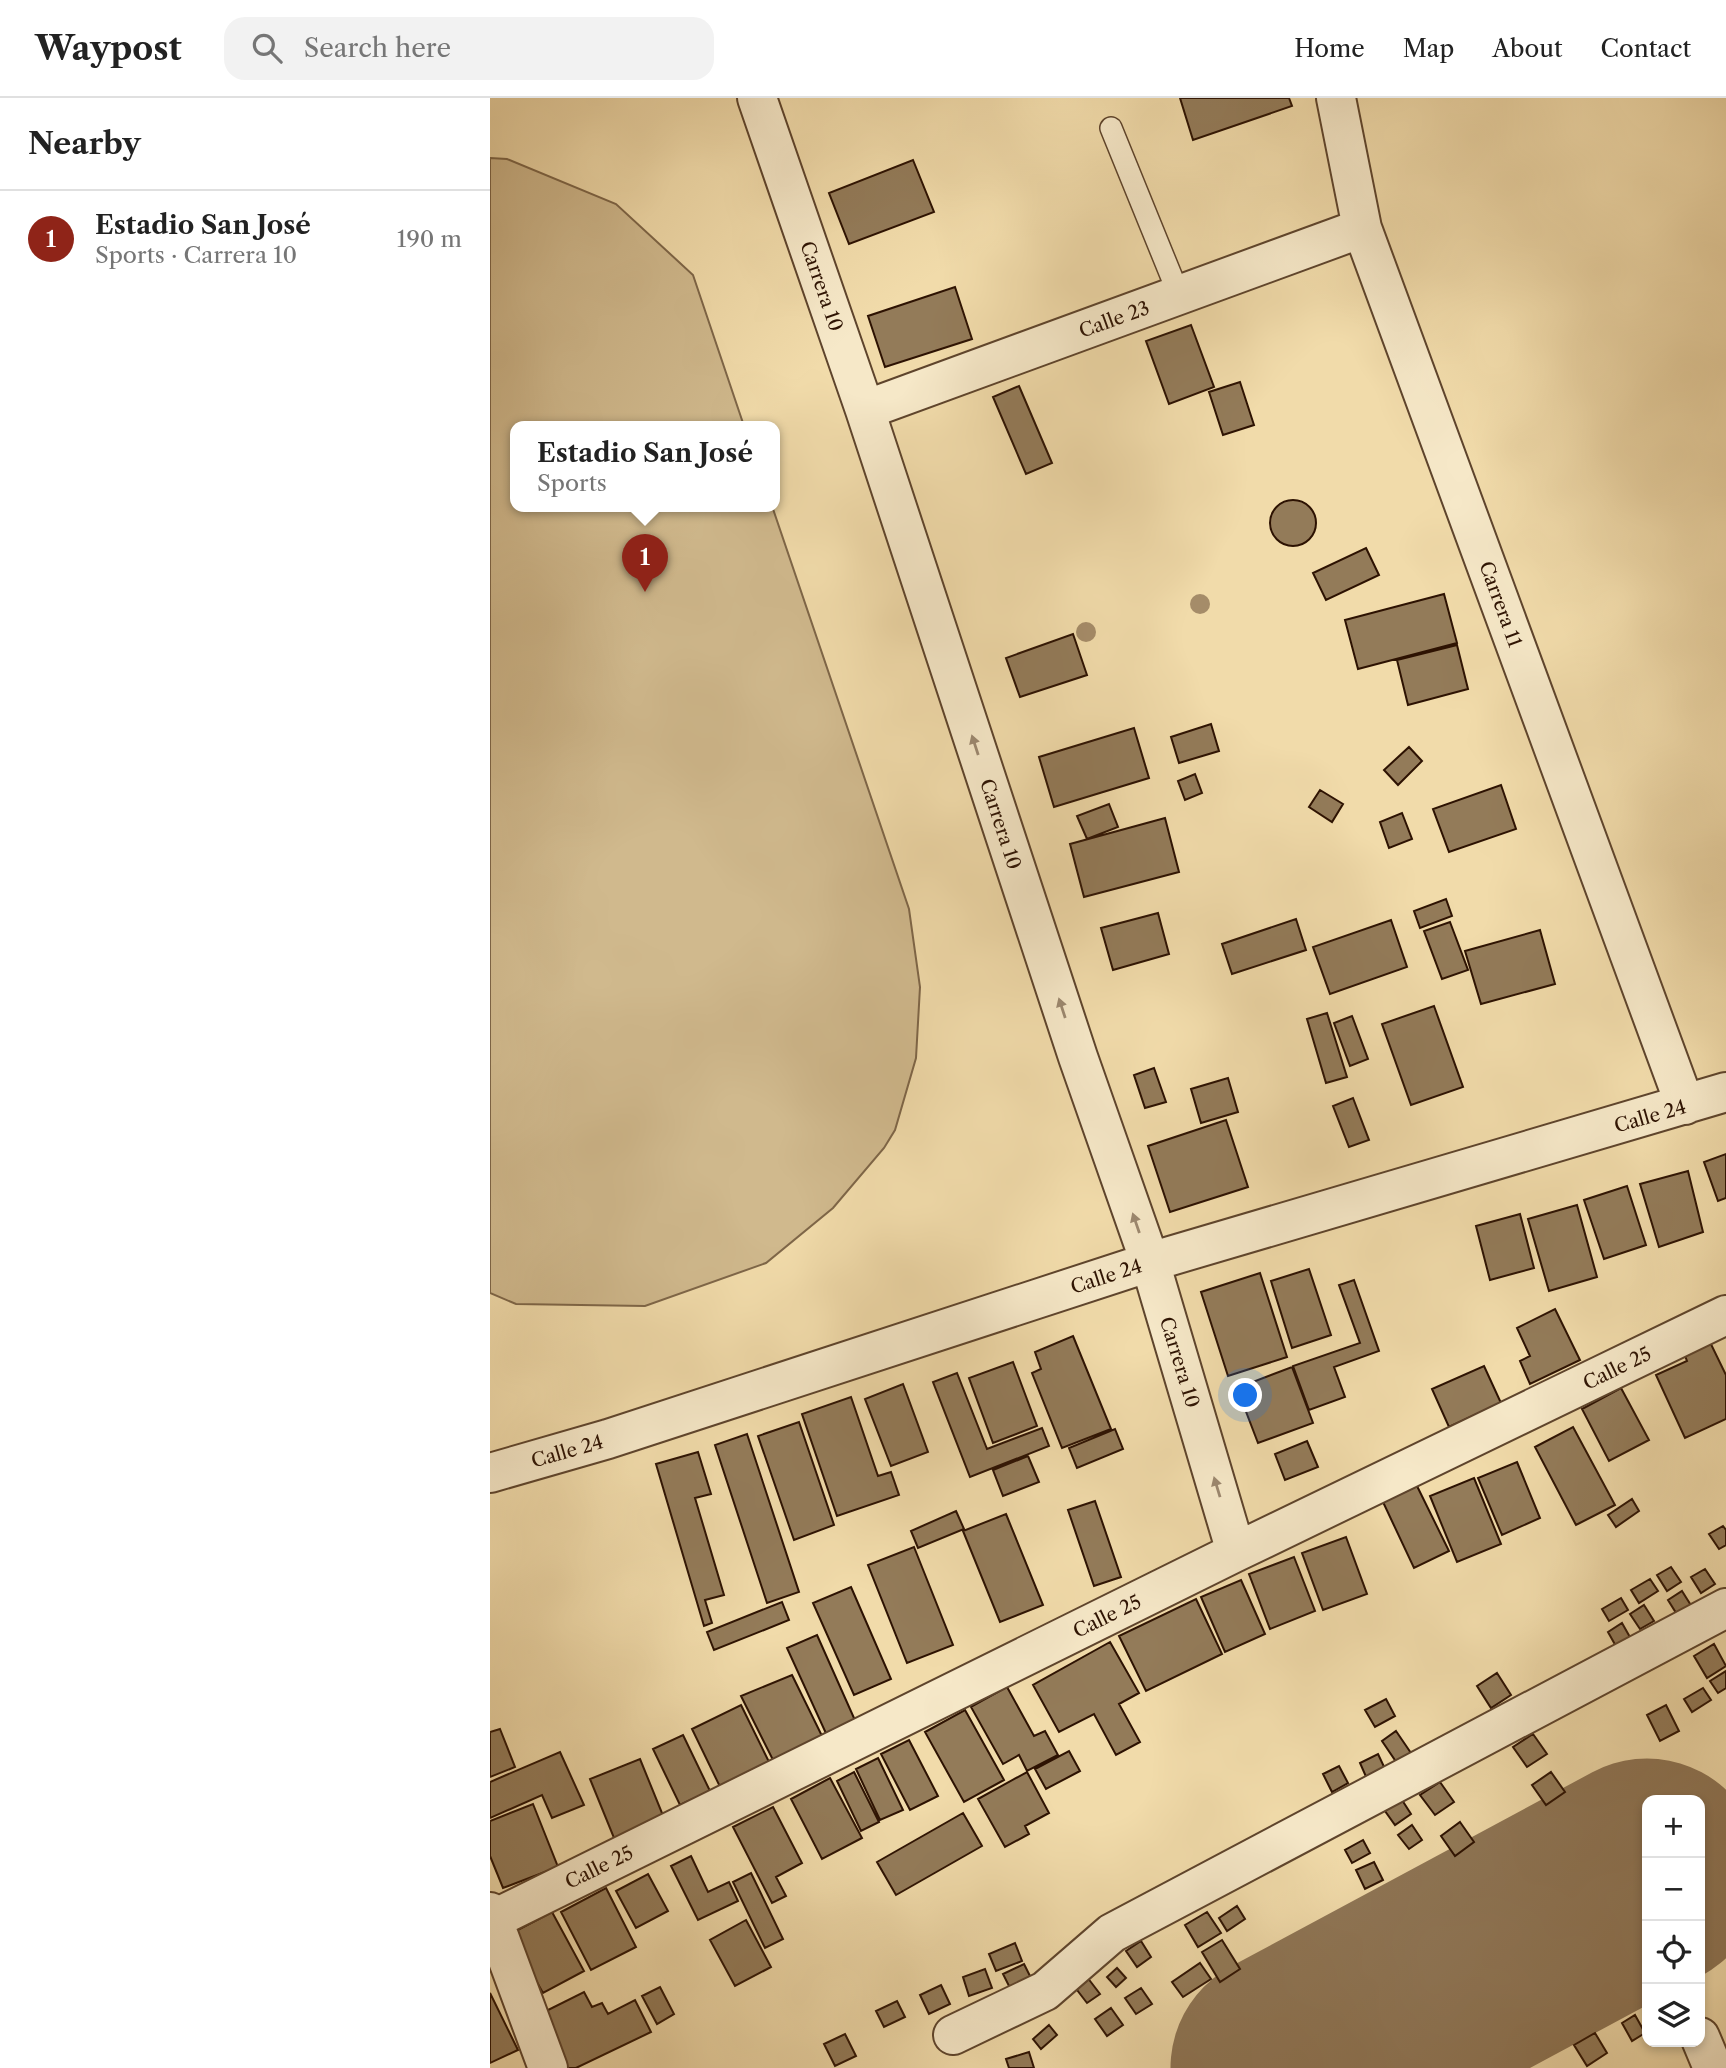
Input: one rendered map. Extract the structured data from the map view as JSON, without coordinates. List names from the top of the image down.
{
  "streets": {
    "street": [
      "Carrera 10",
      "Calle 23",
      "Carrera 11",
      "Calle 24",
      "Calle 25"
    ]
  },
  "crossings": [
    ["Carrera 10", "Calle 23"],
    ["Carrera 10", "Calle 24"],
    ["Carrera 10", "Calle 25"],
    ["Calle 23", "Carrera 11"],
    ["Carrera 11", "Calle 24"]
  ],
  "one_way": ["Carrera 10"],
  "page": {
    "header": "Waypost",
    "search": "Search here",
    "nav": [
      "Home",
      "Map",
      "About",
      "Contact"
    ],
    "heading": "Nearby",
    "list": [
      {
        "mark": "1",
        "name": "Estadio San José",
        "note": "Sports · Carrera 10",
        "value": "190 m"
      }
    ],
    "popup": ["Estadio San José", "Sports"],
    "pins": "1",
    "map_buttons": ["+", "−"]
  }
}
